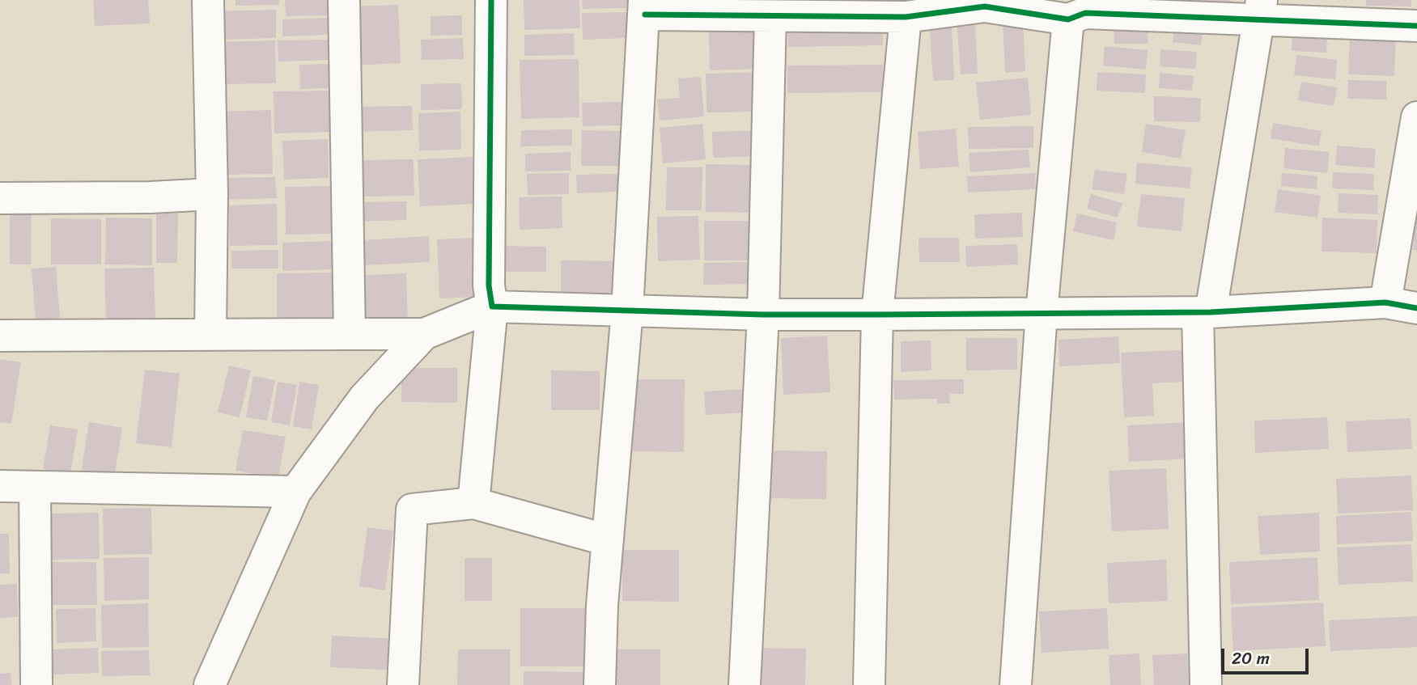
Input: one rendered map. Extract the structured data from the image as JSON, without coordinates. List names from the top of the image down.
{
  "scale_bar": "20 m"
}
